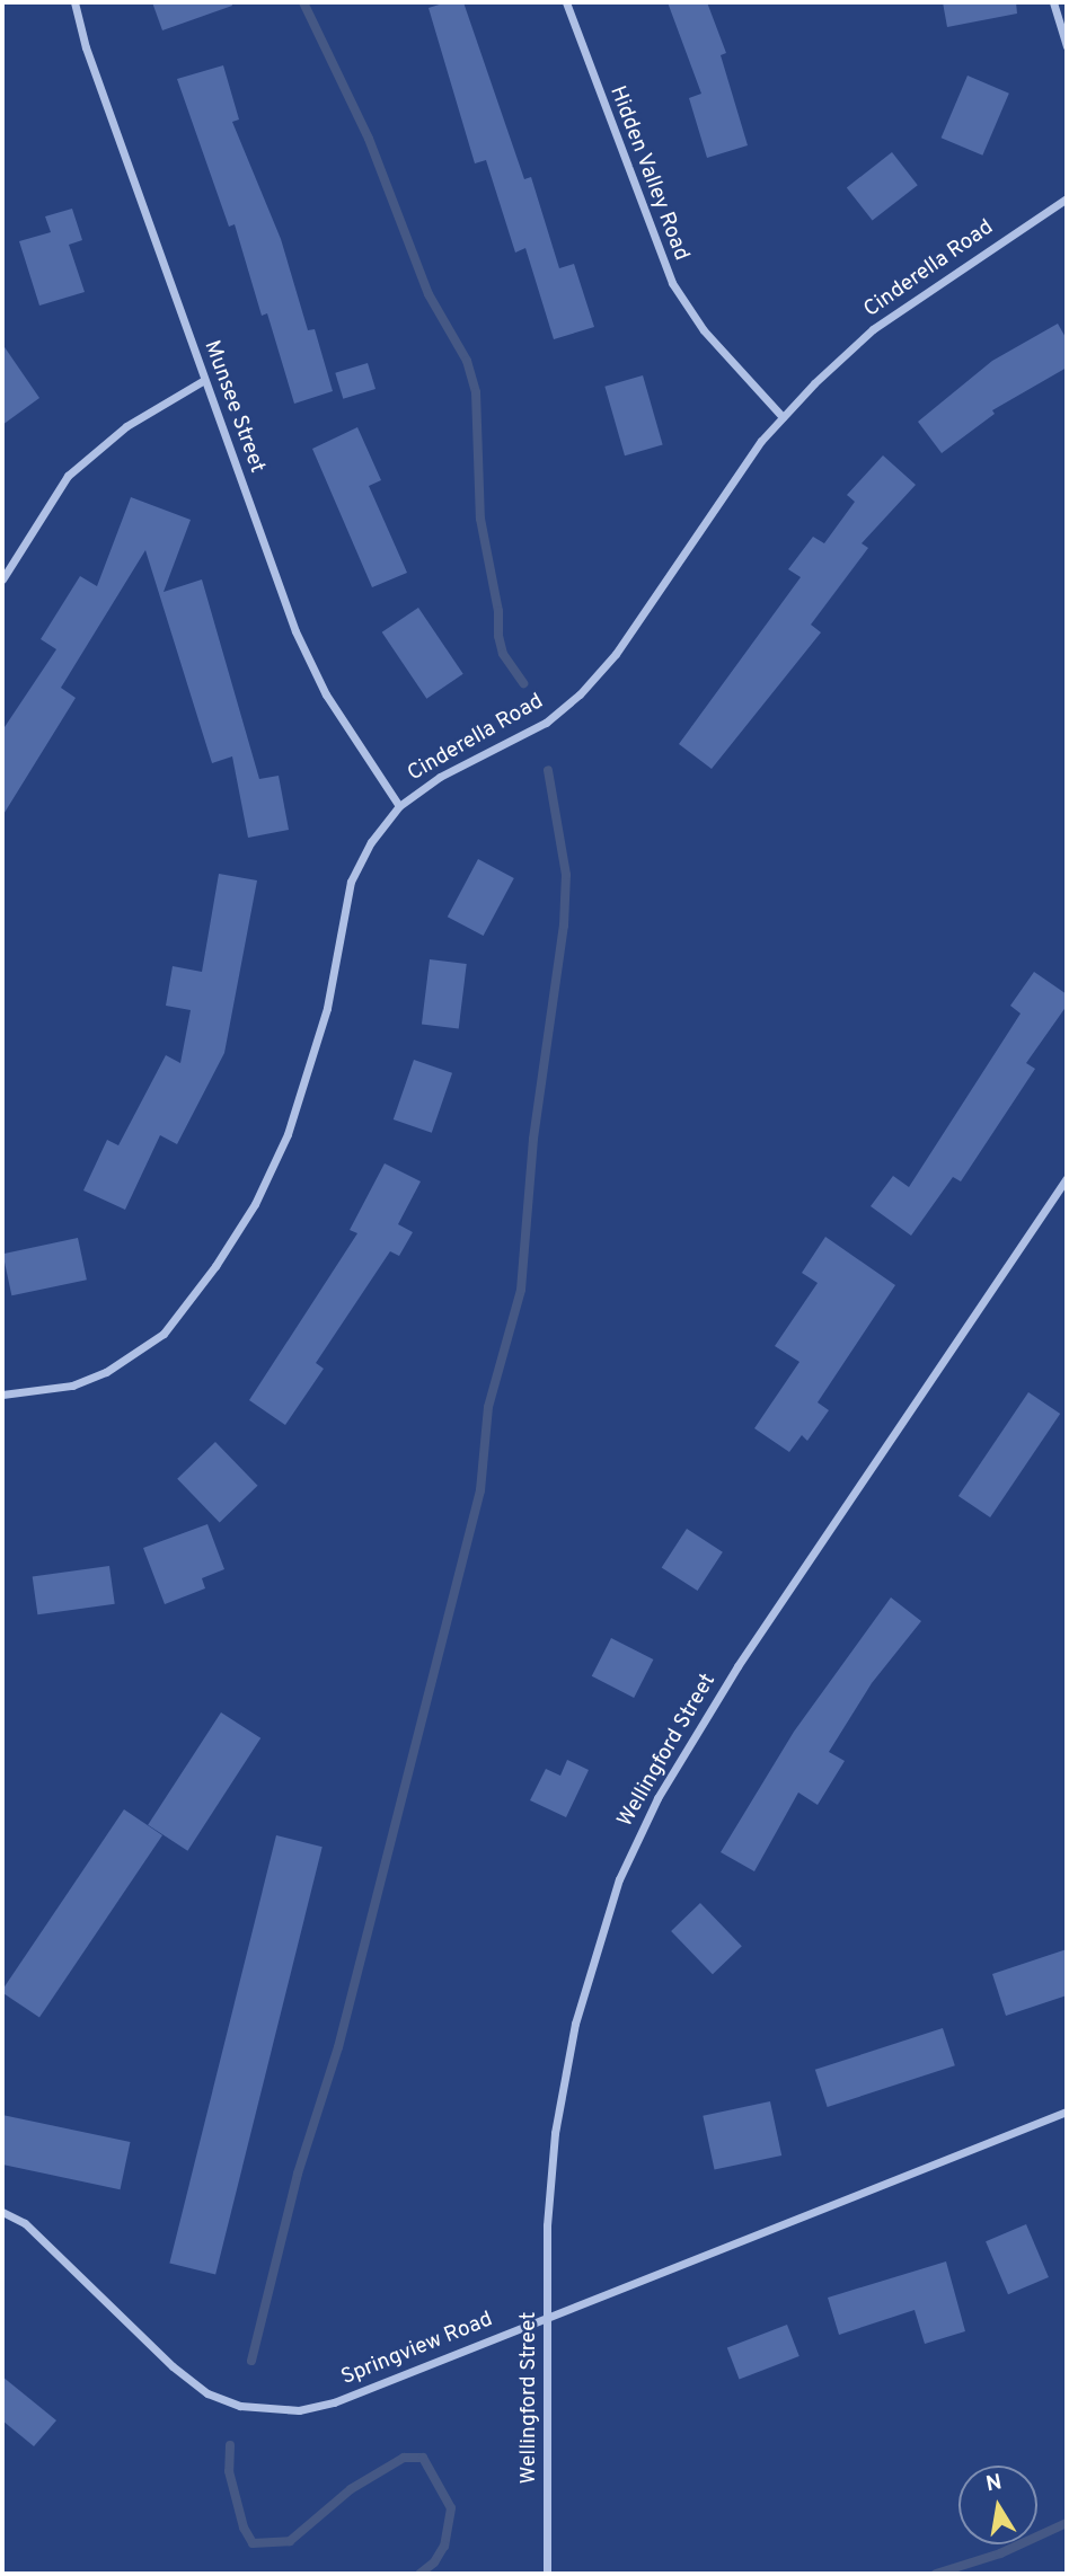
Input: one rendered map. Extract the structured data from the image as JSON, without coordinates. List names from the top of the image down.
{
  "streets": {
    "street": [
      "Hidden Valley Road",
      "Cinderella Road",
      "Munsee Street",
      "Wellingford Street",
      "Springview Road"
    ]
  },
  "crossings": [
    ["Hidden Valley Road", "Cinderella Road"],
    ["Cinderella Road", "Munsee Street"],
    ["Wellingford Street", "Springview Road"]
  ],
  "north": "top"
}
